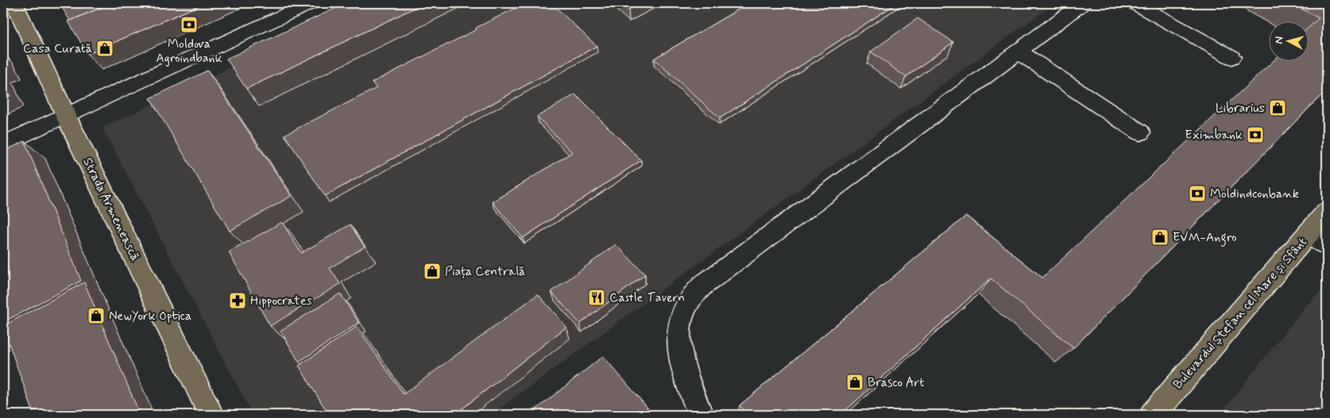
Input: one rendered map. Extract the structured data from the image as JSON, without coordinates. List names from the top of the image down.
{
  "streets": {
    "main road": ["Strada Armenească", "Bulevardul Ștefan cel Mare și Sfânt"]
  },
  "places": {
    "bank": ["Moldova Agroindbank", "Eximbank", "Moldindconbank"],
    "shop": [
      "Casa Curată",
      "Librarius",
      "EVM-Angro",
      "Piața Centrală",
      "NewYork Optica",
      "Brasco Art"
    ],
    "restaurant": ["Castle Tavern"],
    "pharmacy": ["Hippocrates"]
  },
  "north": "left"
}
